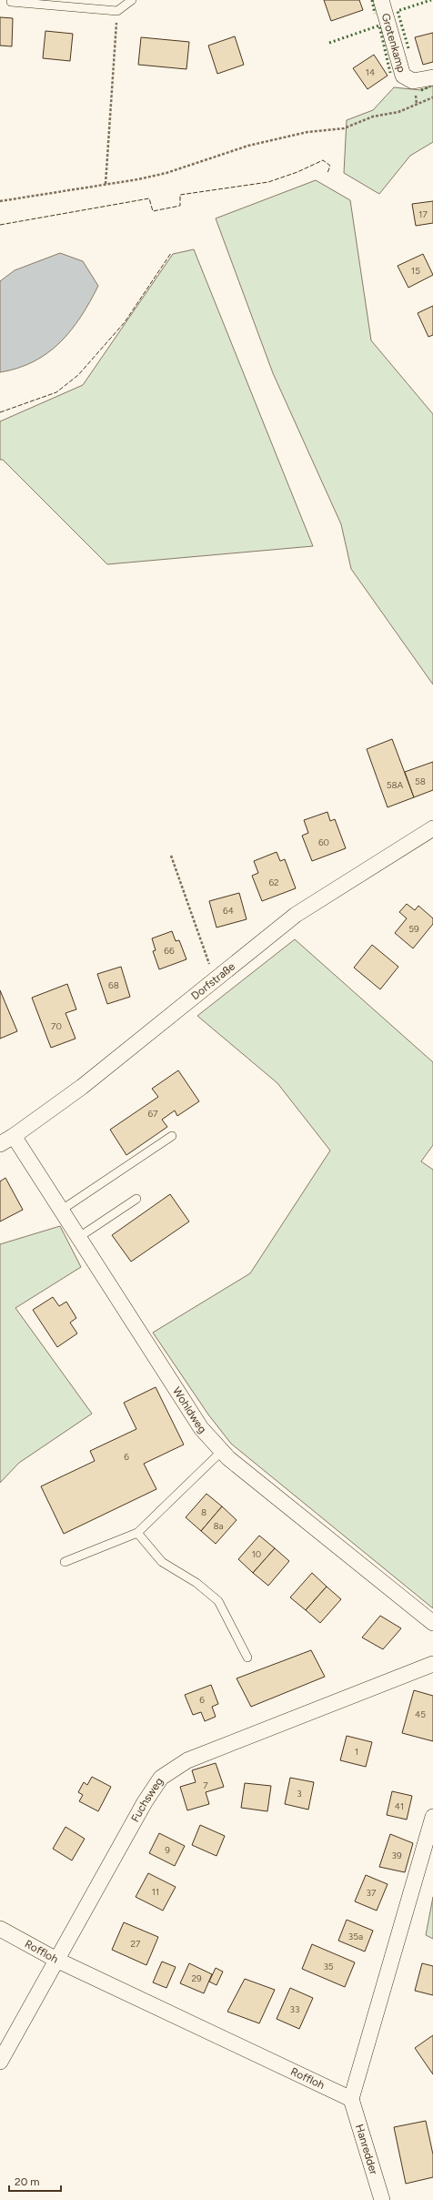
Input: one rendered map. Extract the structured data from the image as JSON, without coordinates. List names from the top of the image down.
{
  "streets": {
    "street": [
      "Grotenkamp",
      "Dorfstraße",
      "Wohldweg",
      "Fuchsweg",
      "Roffloh",
      "Hanredder"
    ]
  },
  "crossings": [
    ["Dorfstraße", "Wohldweg"],
    ["Fuchsweg", "Roffloh"],
    ["Roffloh", "Hanredder"]
  ],
  "house_numbers": [
    "14",
    "17",
    "15",
    "58",
    "58A",
    "60",
    "62",
    "64",
    "59",
    "66",
    "68",
    "70",
    "67",
    "6",
    "8",
    "8a",
    "10",
    "6",
    "45",
    "1",
    "7",
    "3",
    "41",
    "9",
    "39",
    "11",
    "37",
    "35a",
    "27",
    "35",
    "29",
    "33"
  ],
  "scale_bar": "20 m"
}
